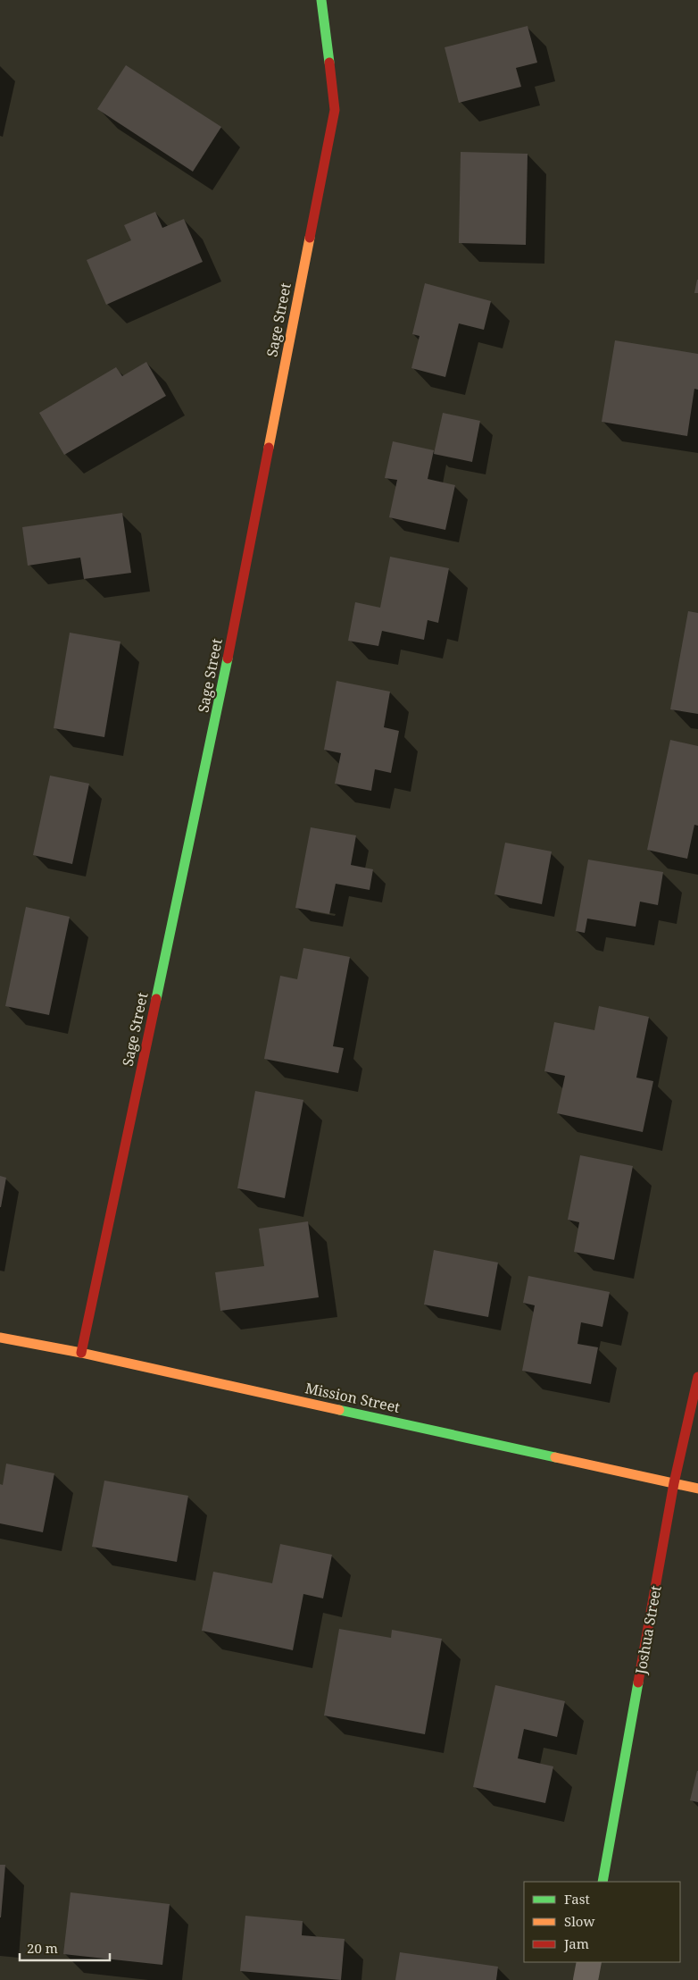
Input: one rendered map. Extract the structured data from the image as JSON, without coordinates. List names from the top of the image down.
{
  "streets": {
    "street": ["Sage Street", "Mission Street", "Joshua Street"]
  },
  "crossings": [
    ["Sage Street", "Mission Street"],
    ["Mission Street", "Joshua Street"]
  ],
  "legend": ["Fast", "Slow", "Jam"],
  "scale_bar": "20 m"
}
